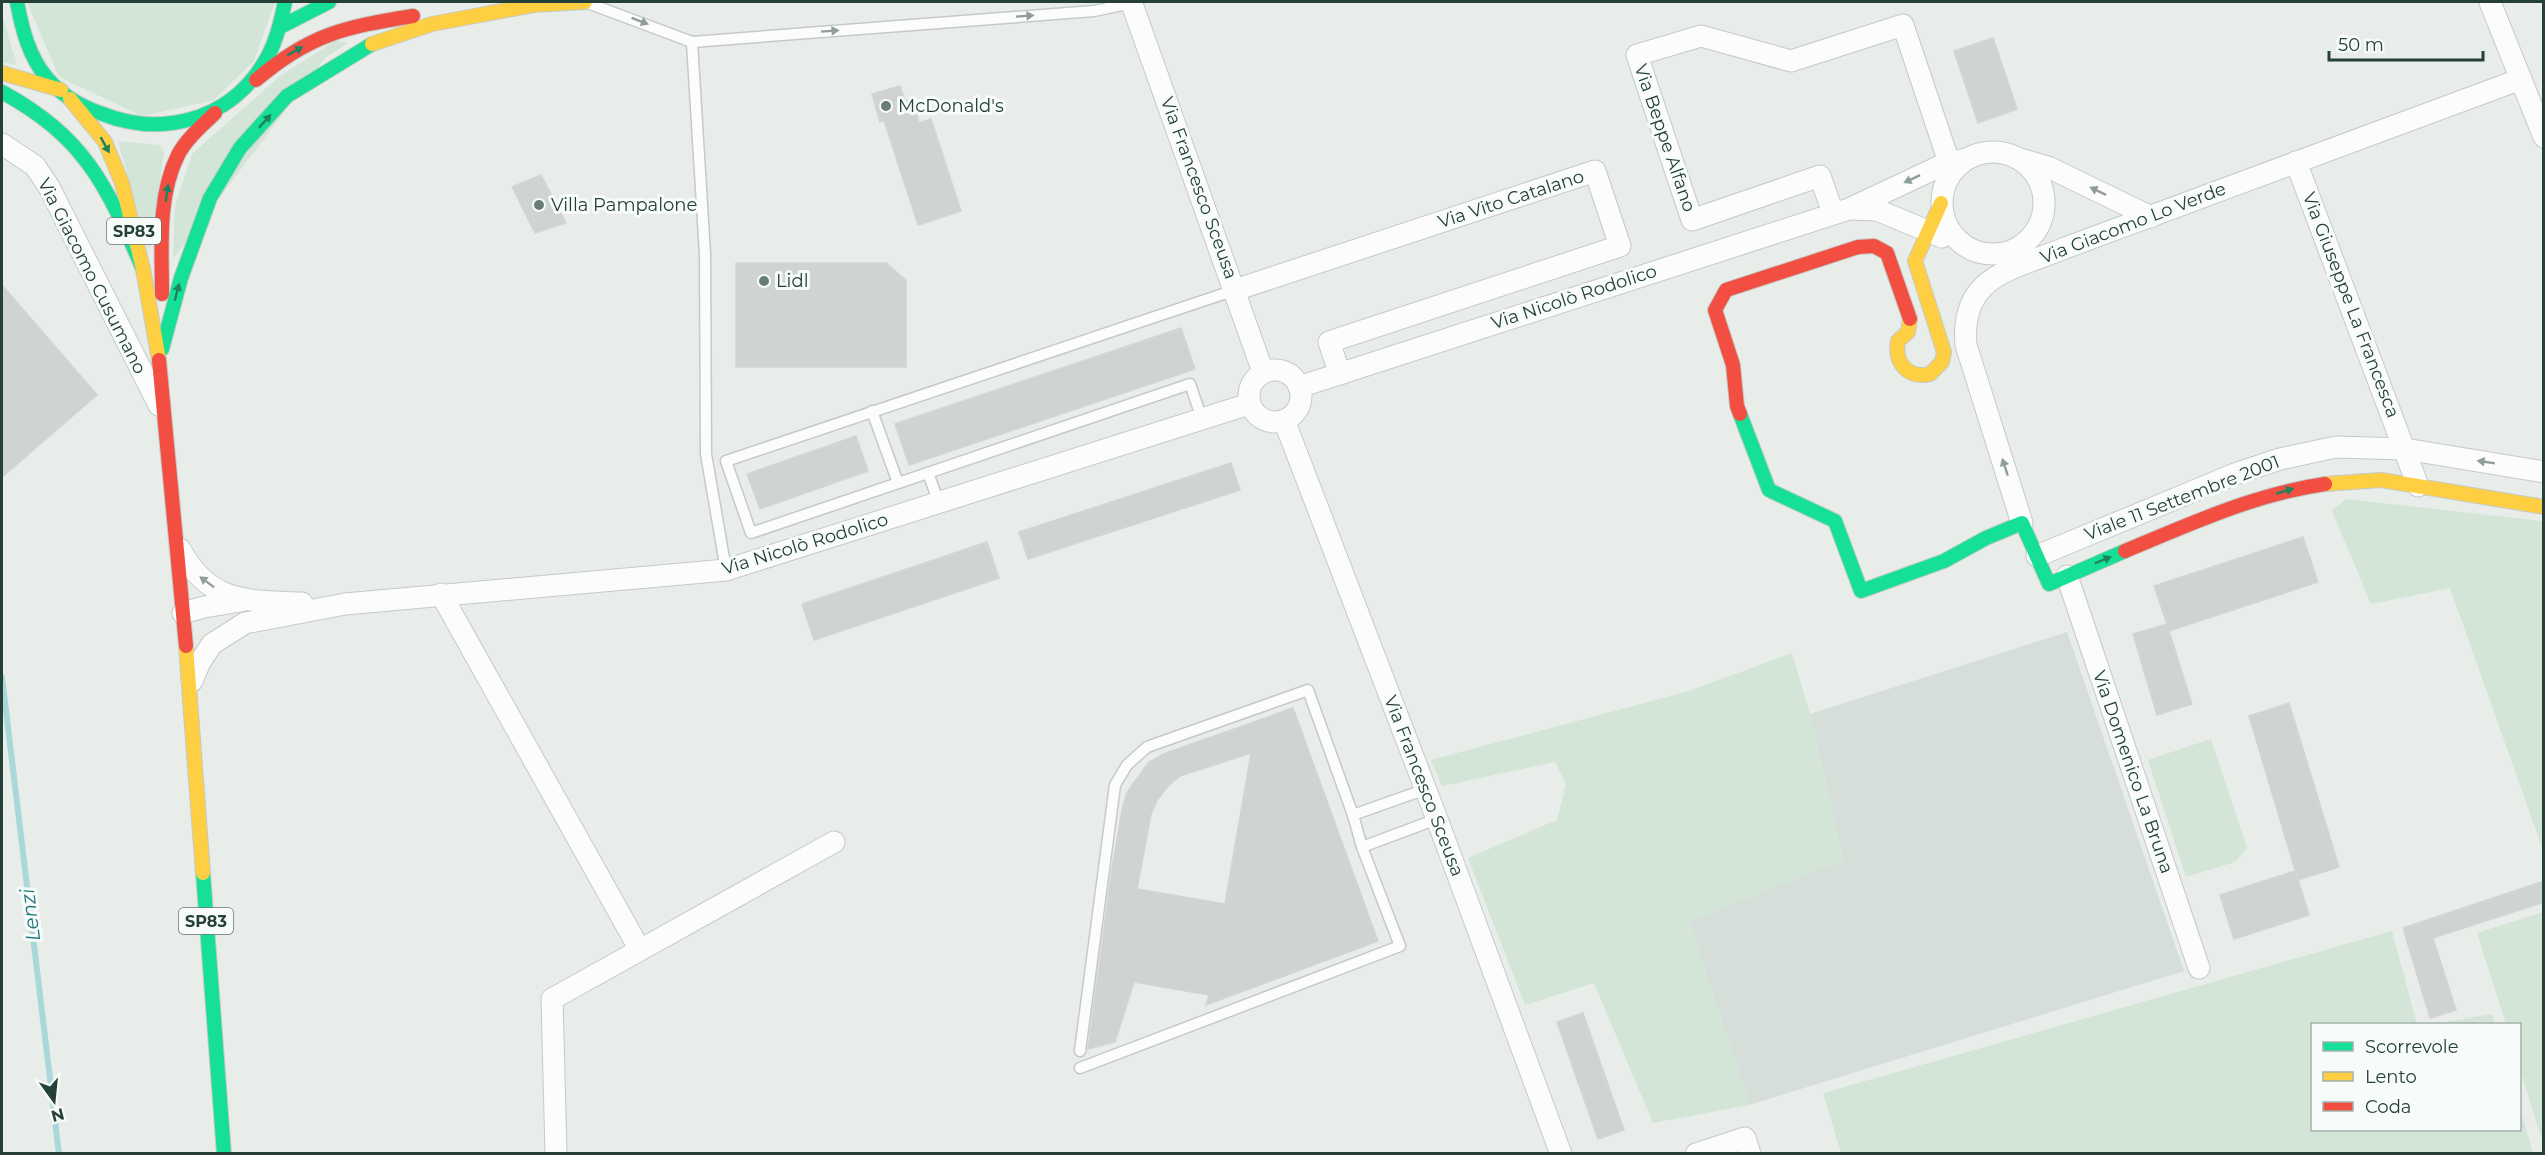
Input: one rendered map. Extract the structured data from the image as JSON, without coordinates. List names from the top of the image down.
{
  "streets": {
    "main road": ["SP83", "Viale 11 Settembre 2001"],
    "street": [
      "Via Beppe Alfano",
      "Via Francesco Sceusa",
      "Via Vito Catalano",
      "Via Giacomo Lo Verde",
      "Via Giacomo Cusumano",
      "Via Nicolò Rodolico",
      "Via Giuseppe La Francesca",
      "Via Domenico La Bruna"
    ]
  },
  "crossings": [
    ["Via Beppe Alfano", "Via Nicolò Rodolico"],
    ["Via Francesco Sceusa", "Via Vito Catalano"],
    ["Via Francesco Sceusa", "Via Nicolò Rodolico"],
    ["Via Vito Catalano", "Via Nicolò Rodolico"],
    ["Via Giacomo Lo Verde", "Via Giuseppe La Francesca"],
    ["SP83", "Via Giacomo Cusumano"],
    ["SP83", "Via Nicolò Rodolico"],
    ["Via Giuseppe La Francesca", "Viale 11 Settembre 2001"],
    ["Viale 11 Settembre 2001", "Via Domenico La Bruna"]
  ],
  "water": ["Lenzi"],
  "places": ["McDonald's", "Villa Pampalone", "Lidl"],
  "legend": ["Scorrevole", "Lento", "Coda"],
  "scale_bar": "50 m",
  "north": "bottom"
}
